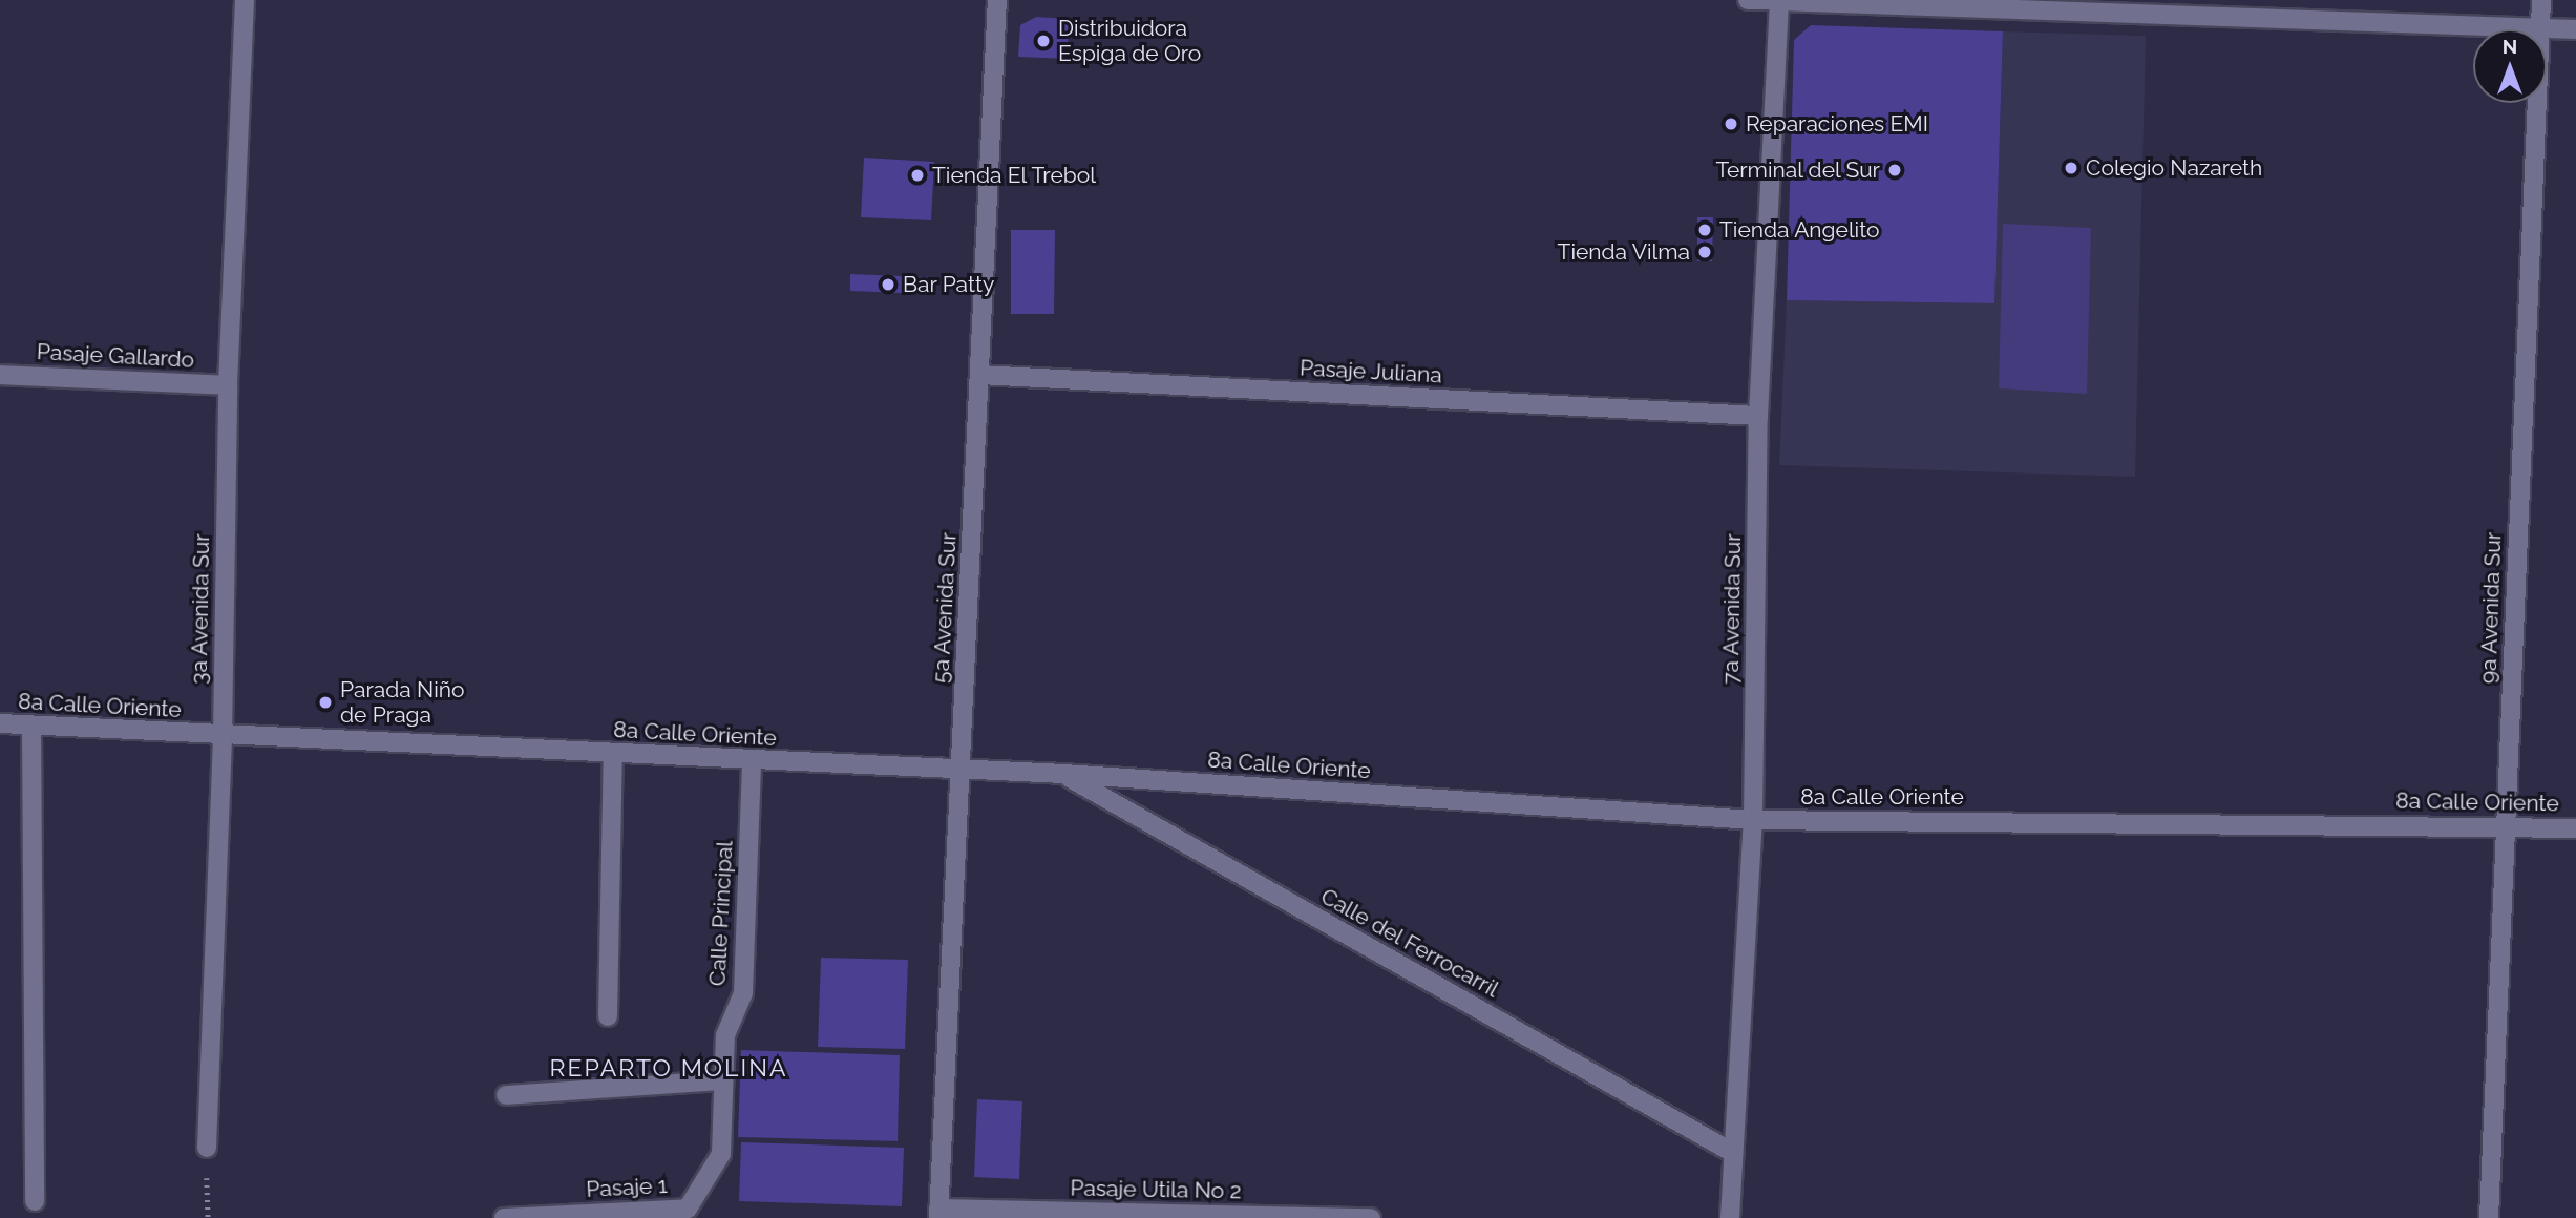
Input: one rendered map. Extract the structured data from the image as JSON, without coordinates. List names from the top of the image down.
{
  "streets": {
    "street": [
      "Pasaje Gallardo",
      "Pasaje Juliana",
      "5a Avenida Sur",
      "9a Avenida Sur",
      "3a Avenida Sur",
      "7a Avenida Sur",
      "8a Calle Oriente",
      "Calle Principal",
      "Calle del Ferrocarril",
      "Pasaje 1",
      "Pasaje Utila No 2"
    ]
  },
  "crossings": [
    ["Pasaje Gallardo", "3a Avenida Sur"],
    ["Pasaje Juliana", "5a Avenida Sur"],
    ["Pasaje Juliana", "7a Avenida Sur"],
    ["5a Avenida Sur", "8a Calle Oriente"],
    ["5a Avenida Sur", "Pasaje Utila No 2"],
    ["9a Avenida Sur", "8a Calle Oriente"],
    ["3a Avenida Sur", "8a Calle Oriente"],
    ["7a Avenida Sur", "8a Calle Oriente"],
    ["7a Avenida Sur", "Calle del Ferrocarril"],
    ["8a Calle Oriente", "Calle Principal"],
    ["8a Calle Oriente", "Calle del Ferrocarril"],
    ["Calle Principal", "Pasaje 1"]
  ],
  "districts": ["REPARTO MOLINA"],
  "places": [
    "Distribuidora Espiga de Oro",
    "Reparaciones EMI",
    "Colegio Nazareth",
    "Terminal del Sur",
    "Tienda El Trebol",
    "Tienda Angelito",
    "Tienda Vilma",
    "Bar Patty",
    "Parada Niño de Praga"
  ],
  "north": "top"
}
